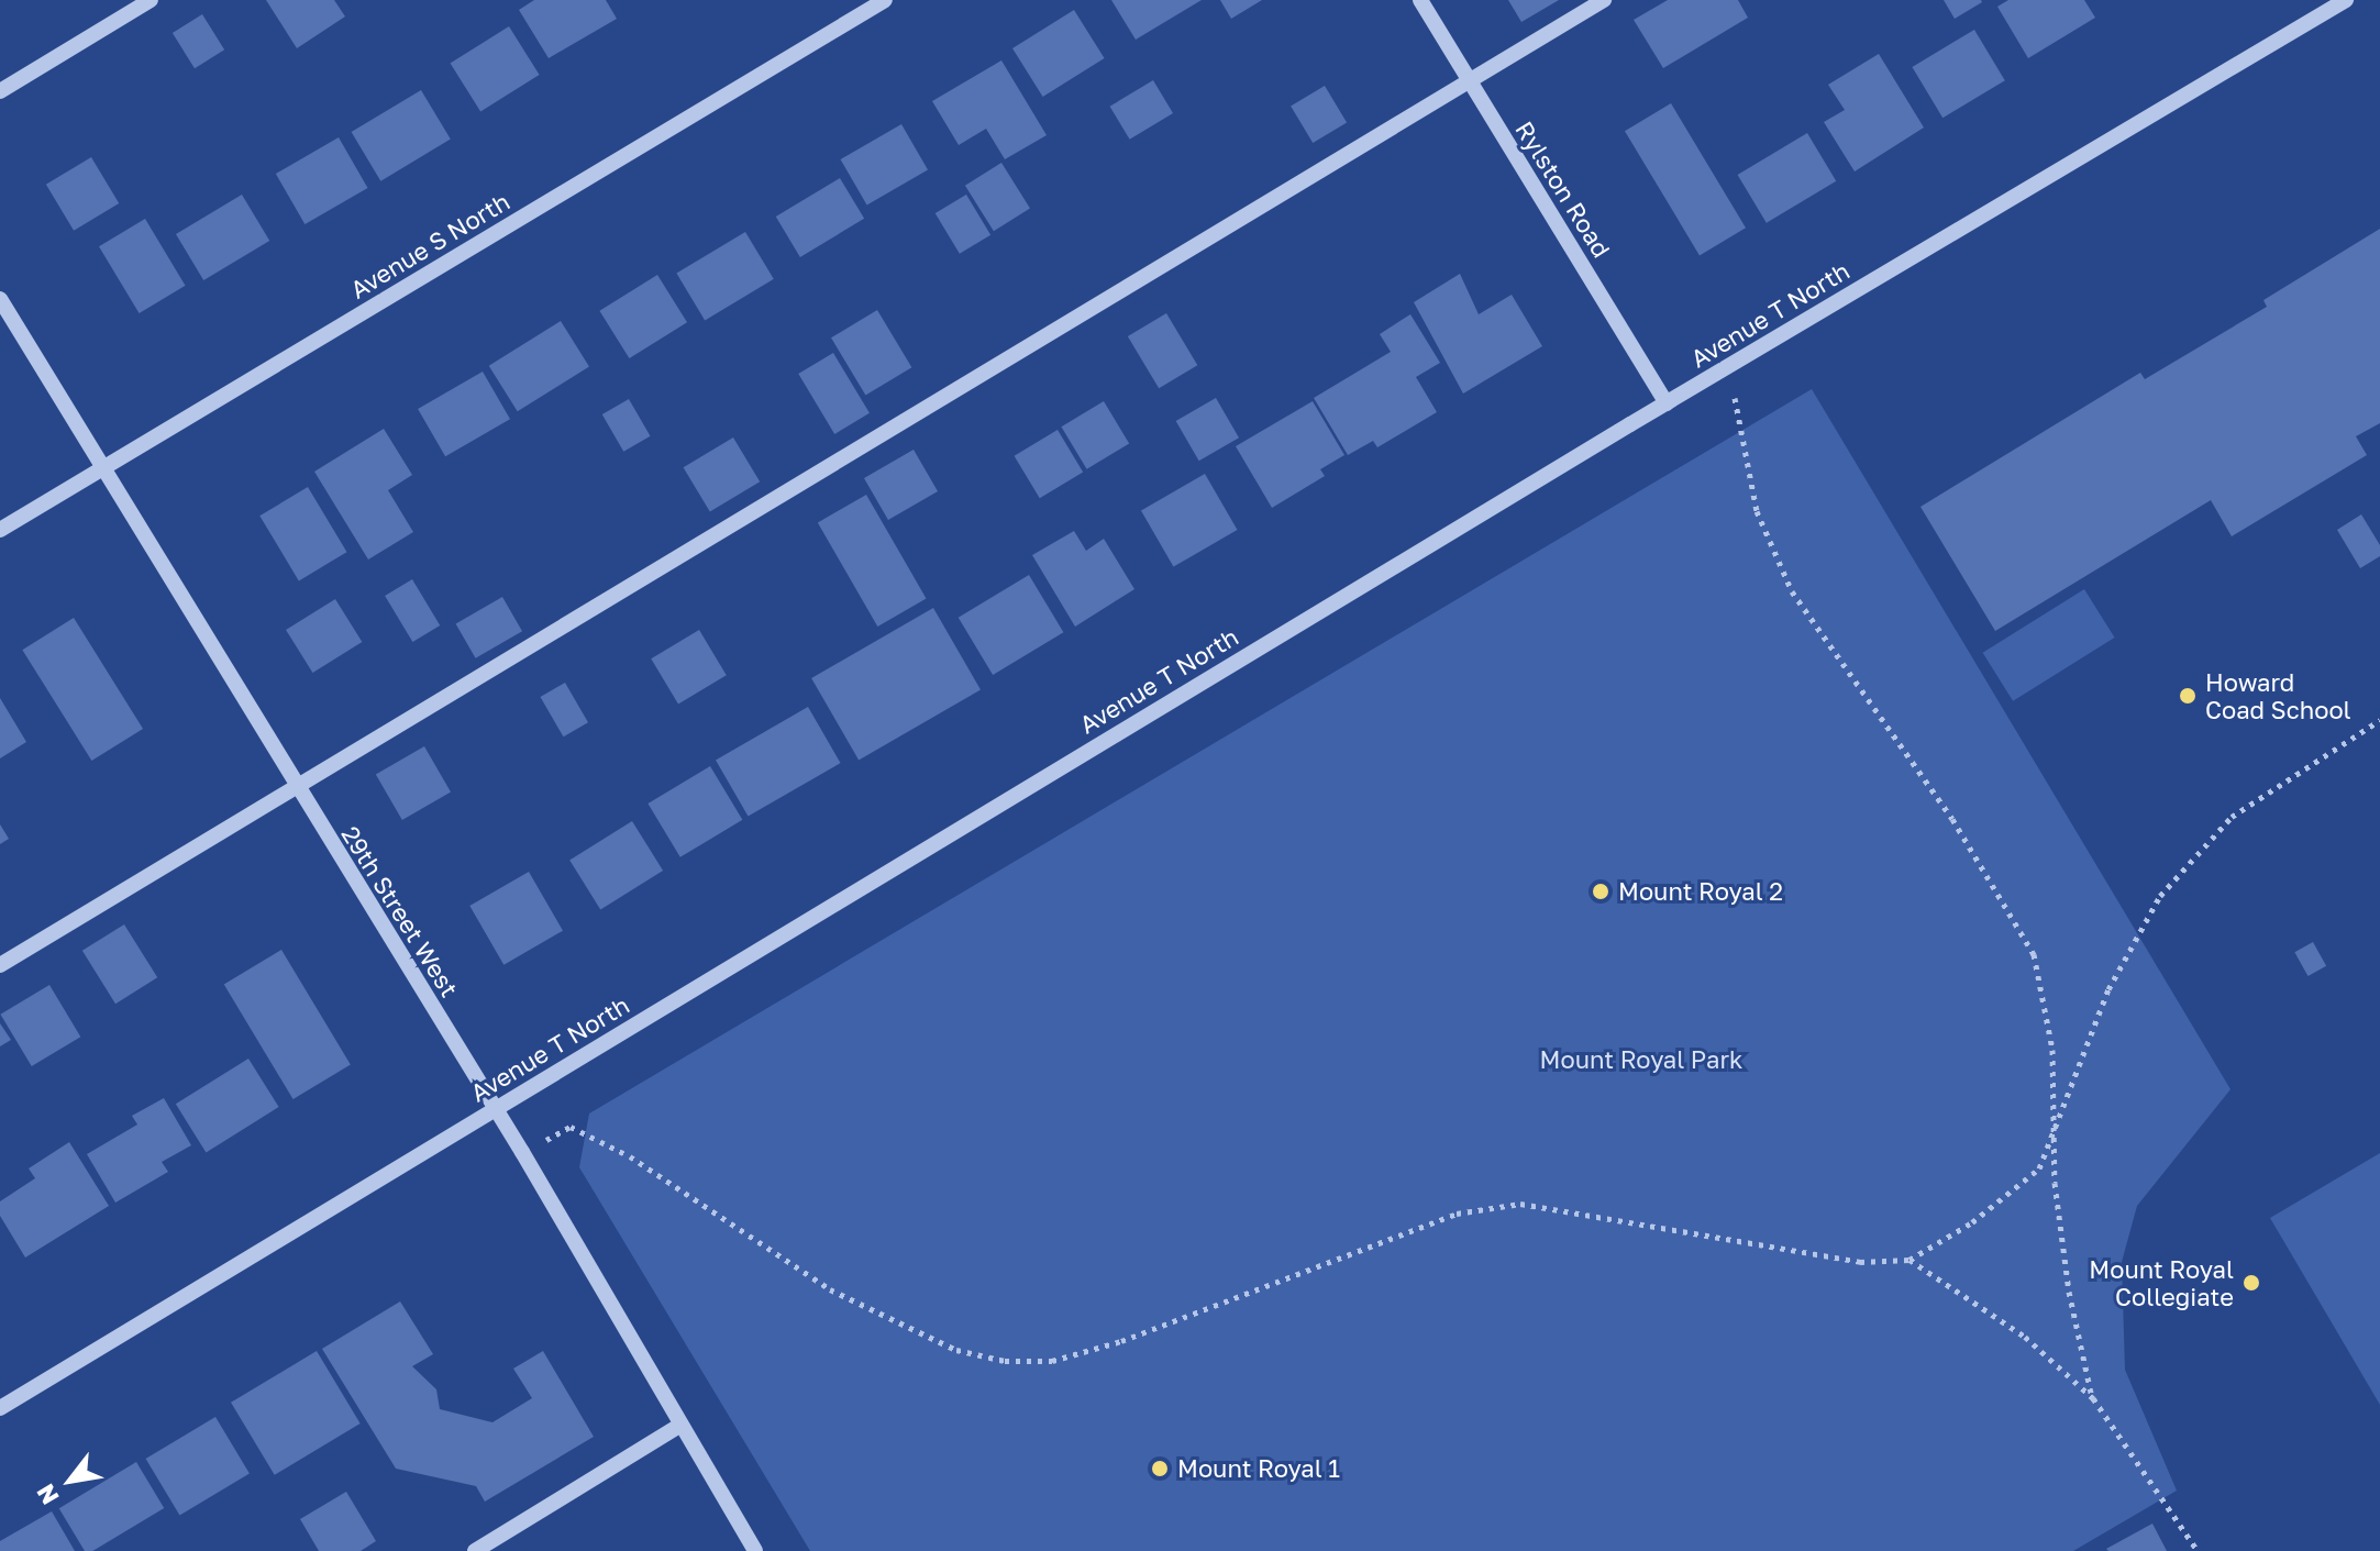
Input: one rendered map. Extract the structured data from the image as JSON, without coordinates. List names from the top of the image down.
{
  "streets": {
    "street": [
      "Rylston Road",
      "Avenue S North",
      "Avenue T North",
      "29th Street West"
    ]
  },
  "crossings": [
    ["Rylston Road", "Avenue T North"],
    ["Avenue S North", "29th Street West"],
    ["Avenue T North", "29th Street West"]
  ],
  "parks": ["Mount Royal Park"],
  "places": [
    "Howard Coad School",
    "Mount Royal 2",
    "Mount Royal Collegiate",
    "Mount Royal 1"
  ],
  "north": "bottom left"
}
